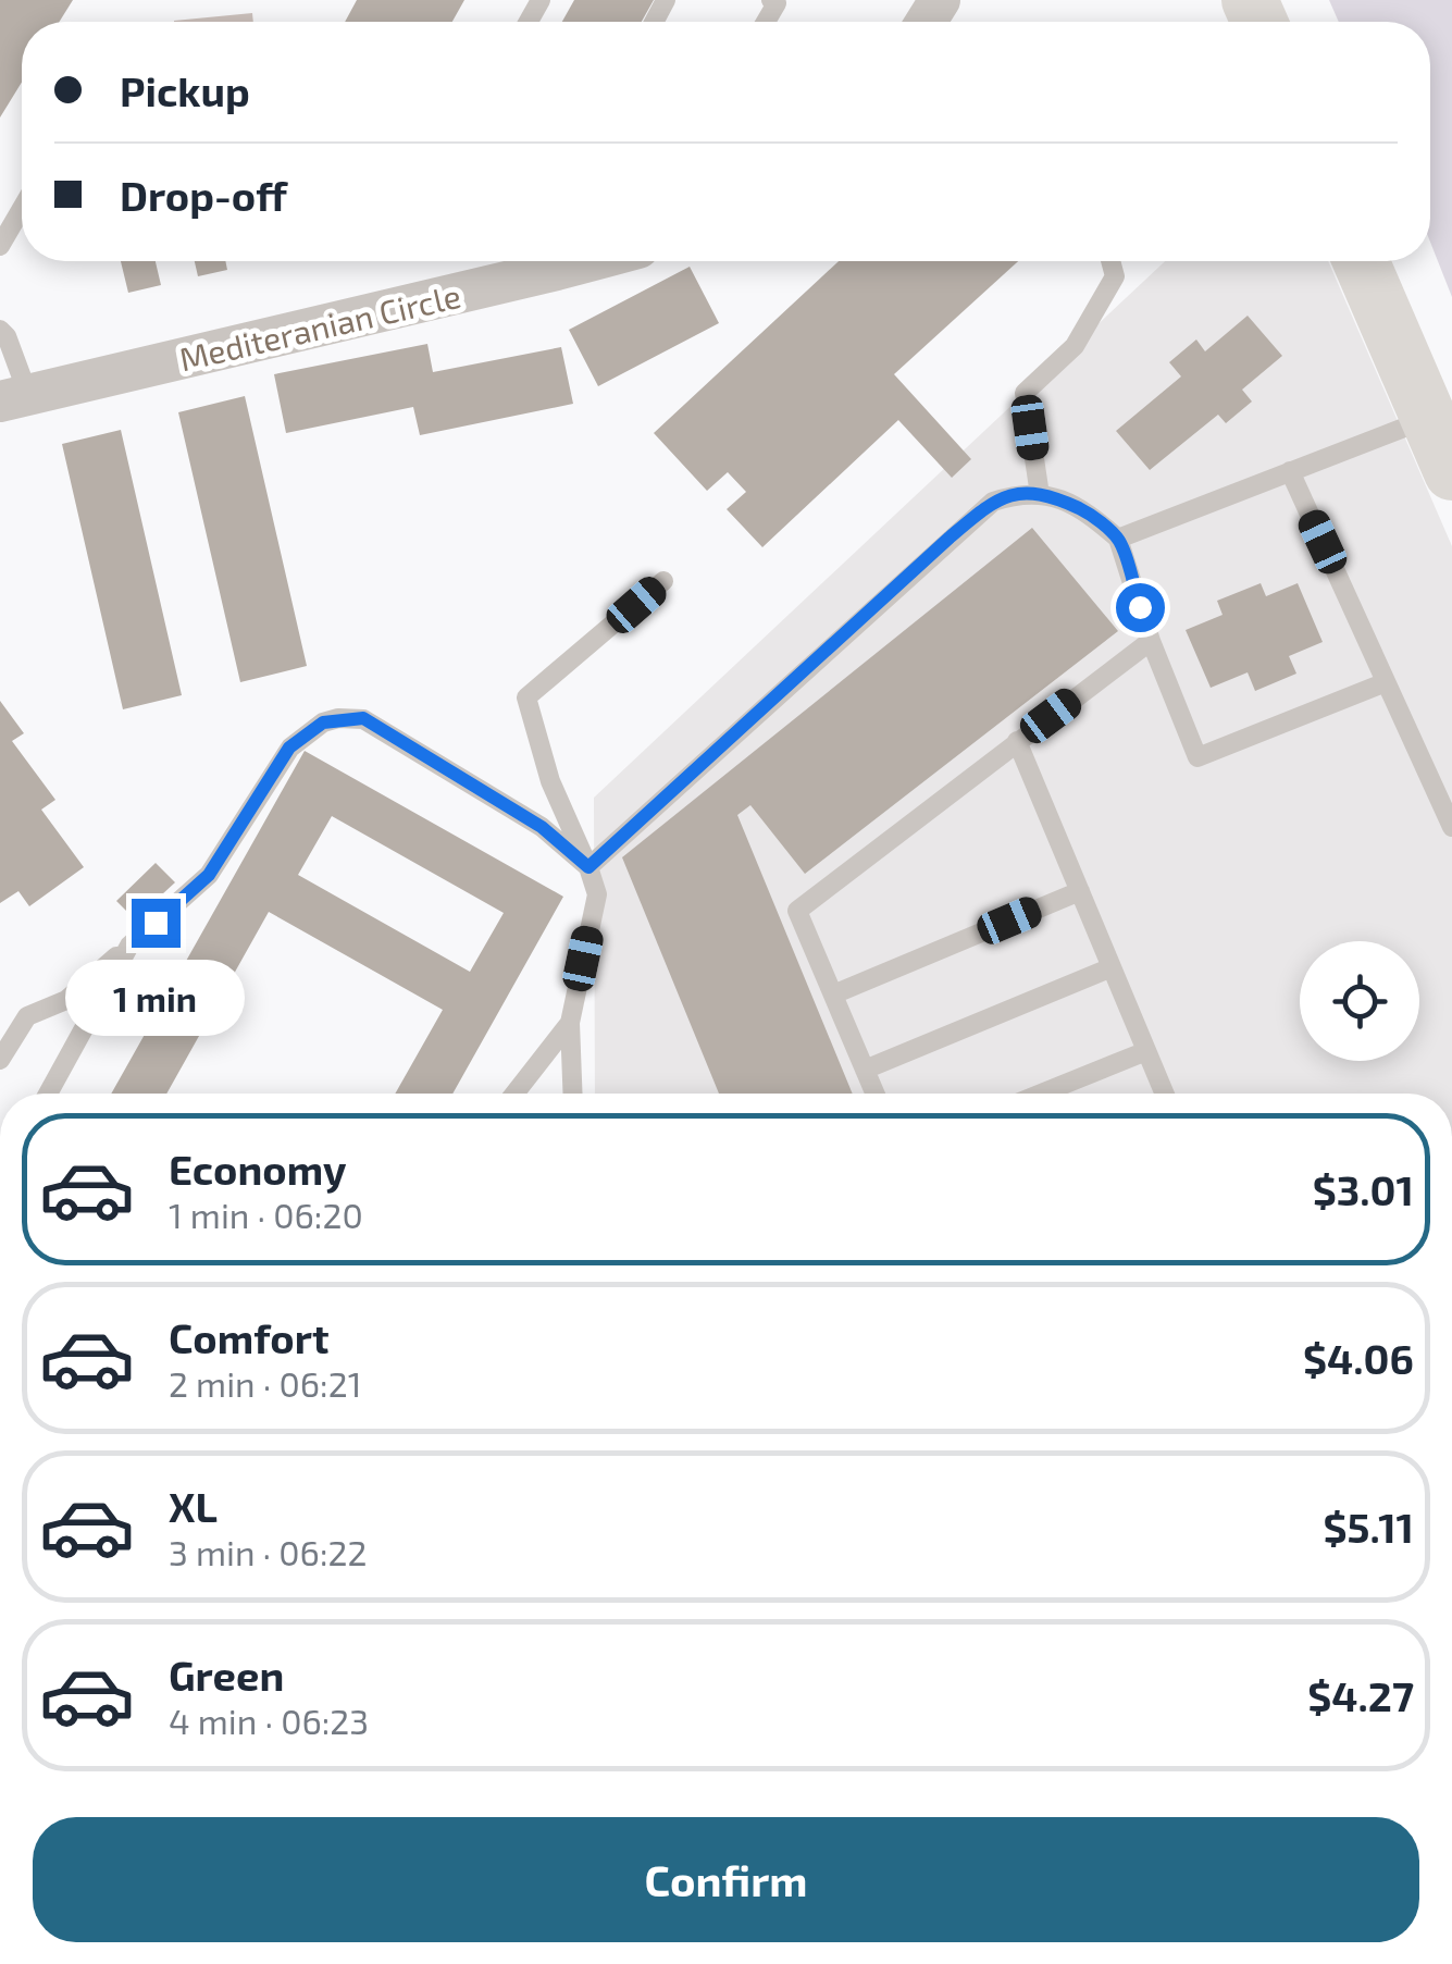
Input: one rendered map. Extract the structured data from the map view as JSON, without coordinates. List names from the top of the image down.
{
  "streets": {
    "street": ["Mediteranian Circle"]
  },
  "page": {
    "banner": ["Pickup", "Drop-off"],
    "bubble": "1 min",
    "list": [
      {
        "name": "Economy",
        "note": "1 min · 06:20",
        "value": "$3.01"
      },
      {
        "name": "Comfort",
        "note": "2 min · 06:21",
        "value": "$4.06"
      },
      {
        "name": "XL",
        "note": "3 min · 06:22",
        "value": "$5.11"
      },
      {
        "name": "Green",
        "note": "4 min · 06:23",
        "value": "$4.27"
      }
    ],
    "buttons": "Confirm"
  }
}
